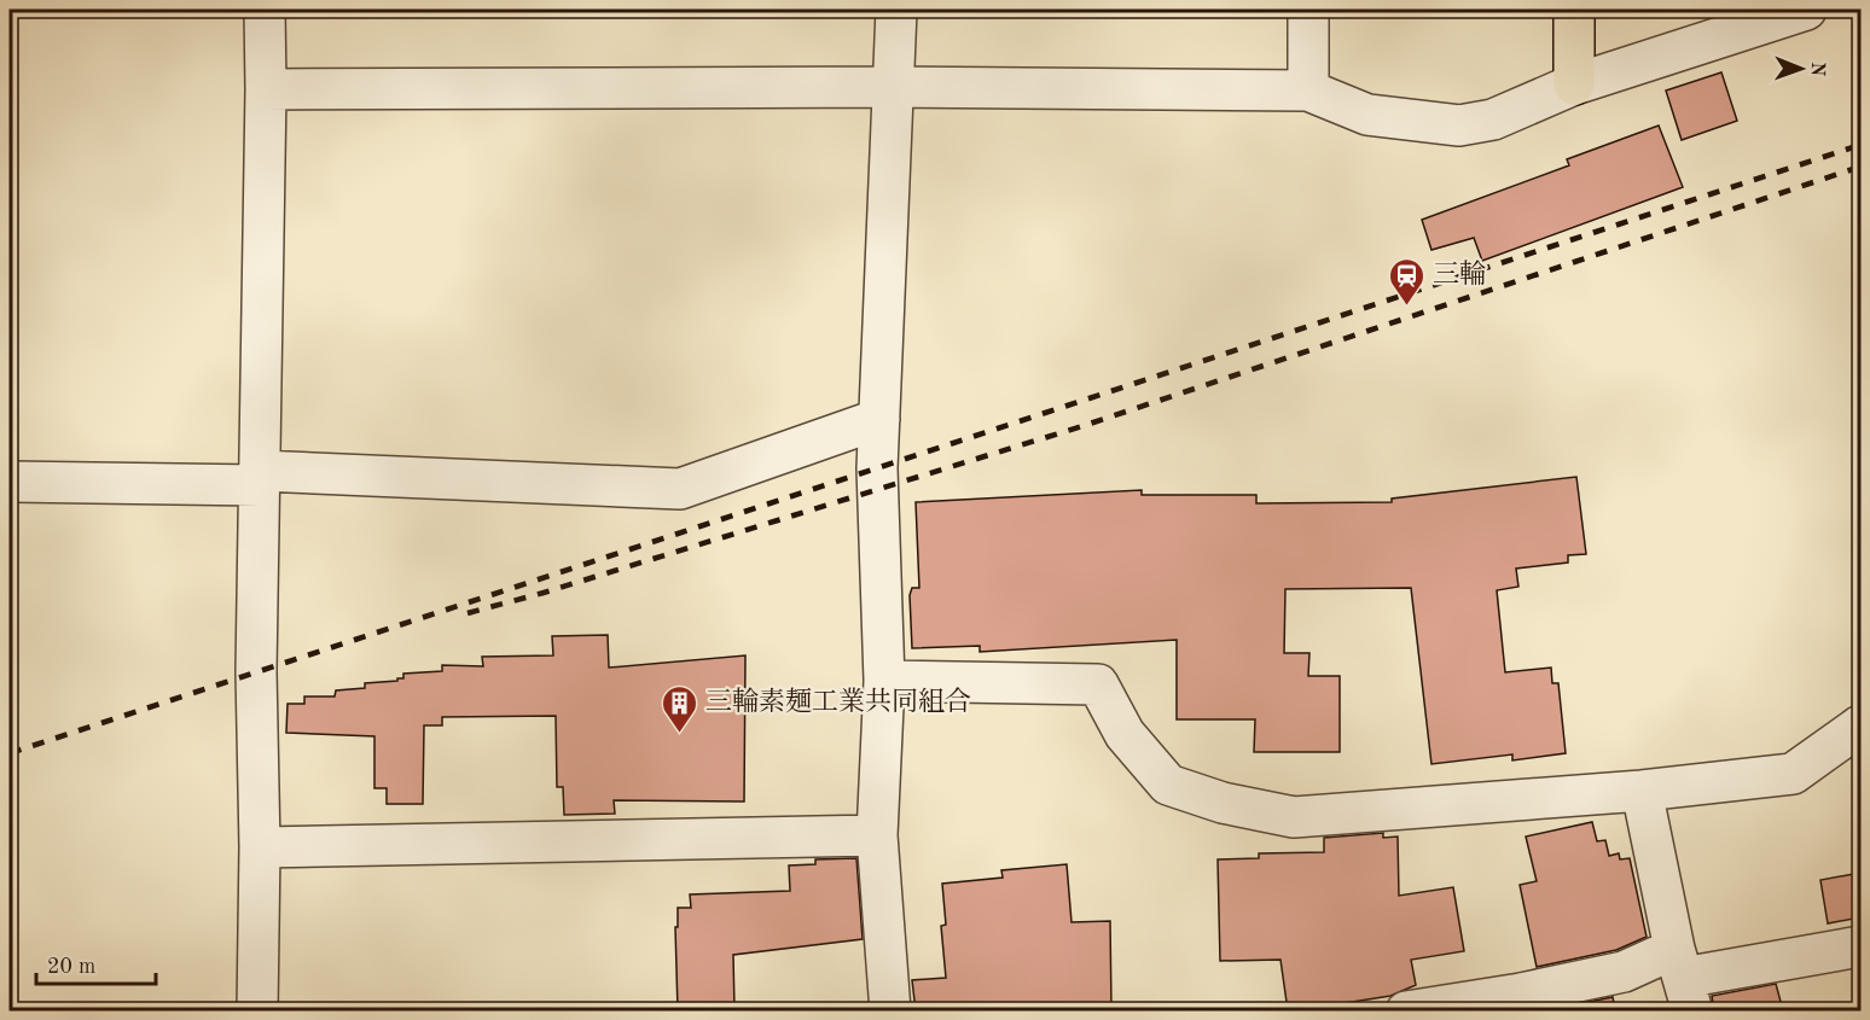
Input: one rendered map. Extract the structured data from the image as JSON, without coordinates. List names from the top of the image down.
{
  "places": {
    "station": ["三輪"],
    "building": ["三輪素麺工業共同組合"]
  },
  "scale_bar": "20 m",
  "north": "right"
}
